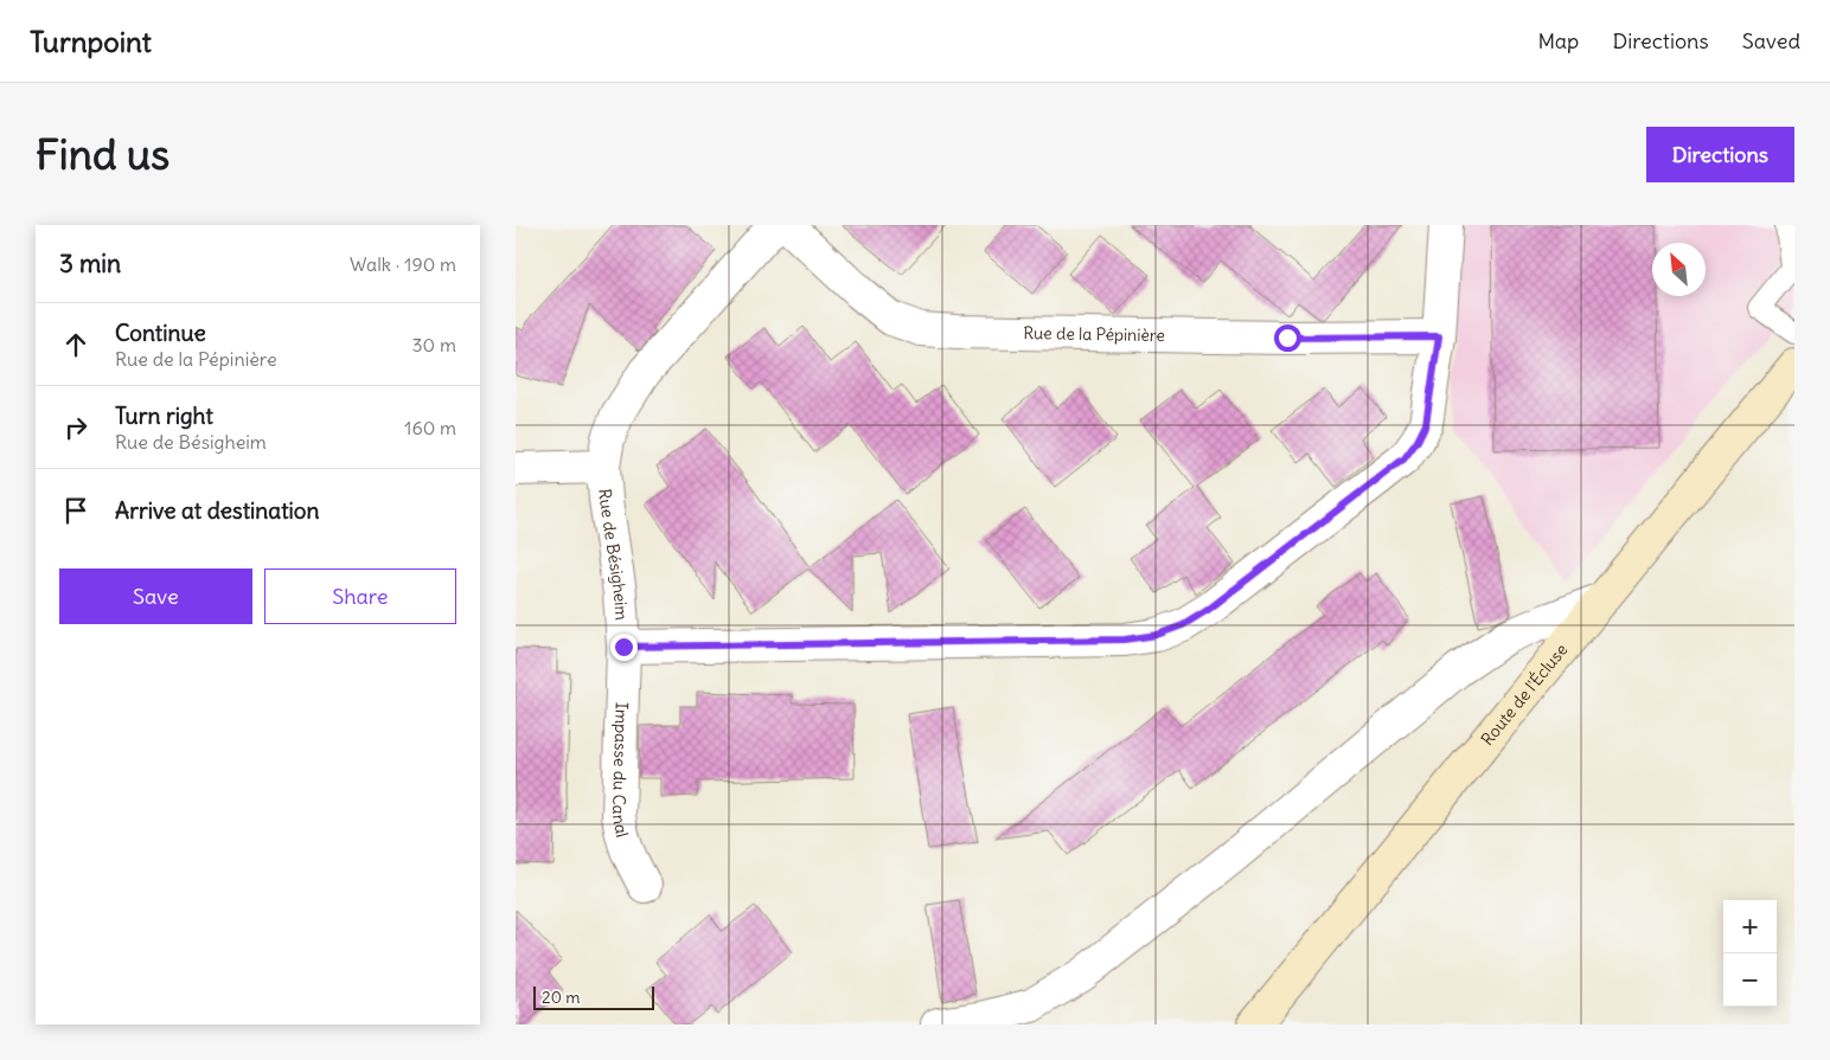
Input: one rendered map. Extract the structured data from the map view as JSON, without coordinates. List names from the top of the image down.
{
  "streets": {
    "main road": ["Route de l'Écluse"],
    "street": ["Rue de la Pépinière", "Rue de Bésigheim", "Impasse du Canal"]
  },
  "crossings": [
    ["Rue de Bésigheim", "Impasse du Canal"]
  ],
  "scale_bar": "20 m",
  "north": "top left",
  "page": {
    "header": "Turnpoint",
    "nav": ["Map", "Directions", "Saved"],
    "buttons": [
      "Directions",
      ["Save", "Share"]
    ],
    "title": "Find us",
    "heading": ["3 min", "Walk · 190 m"],
    "list": [
      ["Continue", "Rue de la Pépinière", "30 m"],
      ["Turn right", "Rue de Bésigheim", "160 m"],
      "Arrive at destination"
    ],
    "map_buttons": ["+", "−"],
    "scale": "20 m"
  }
}
